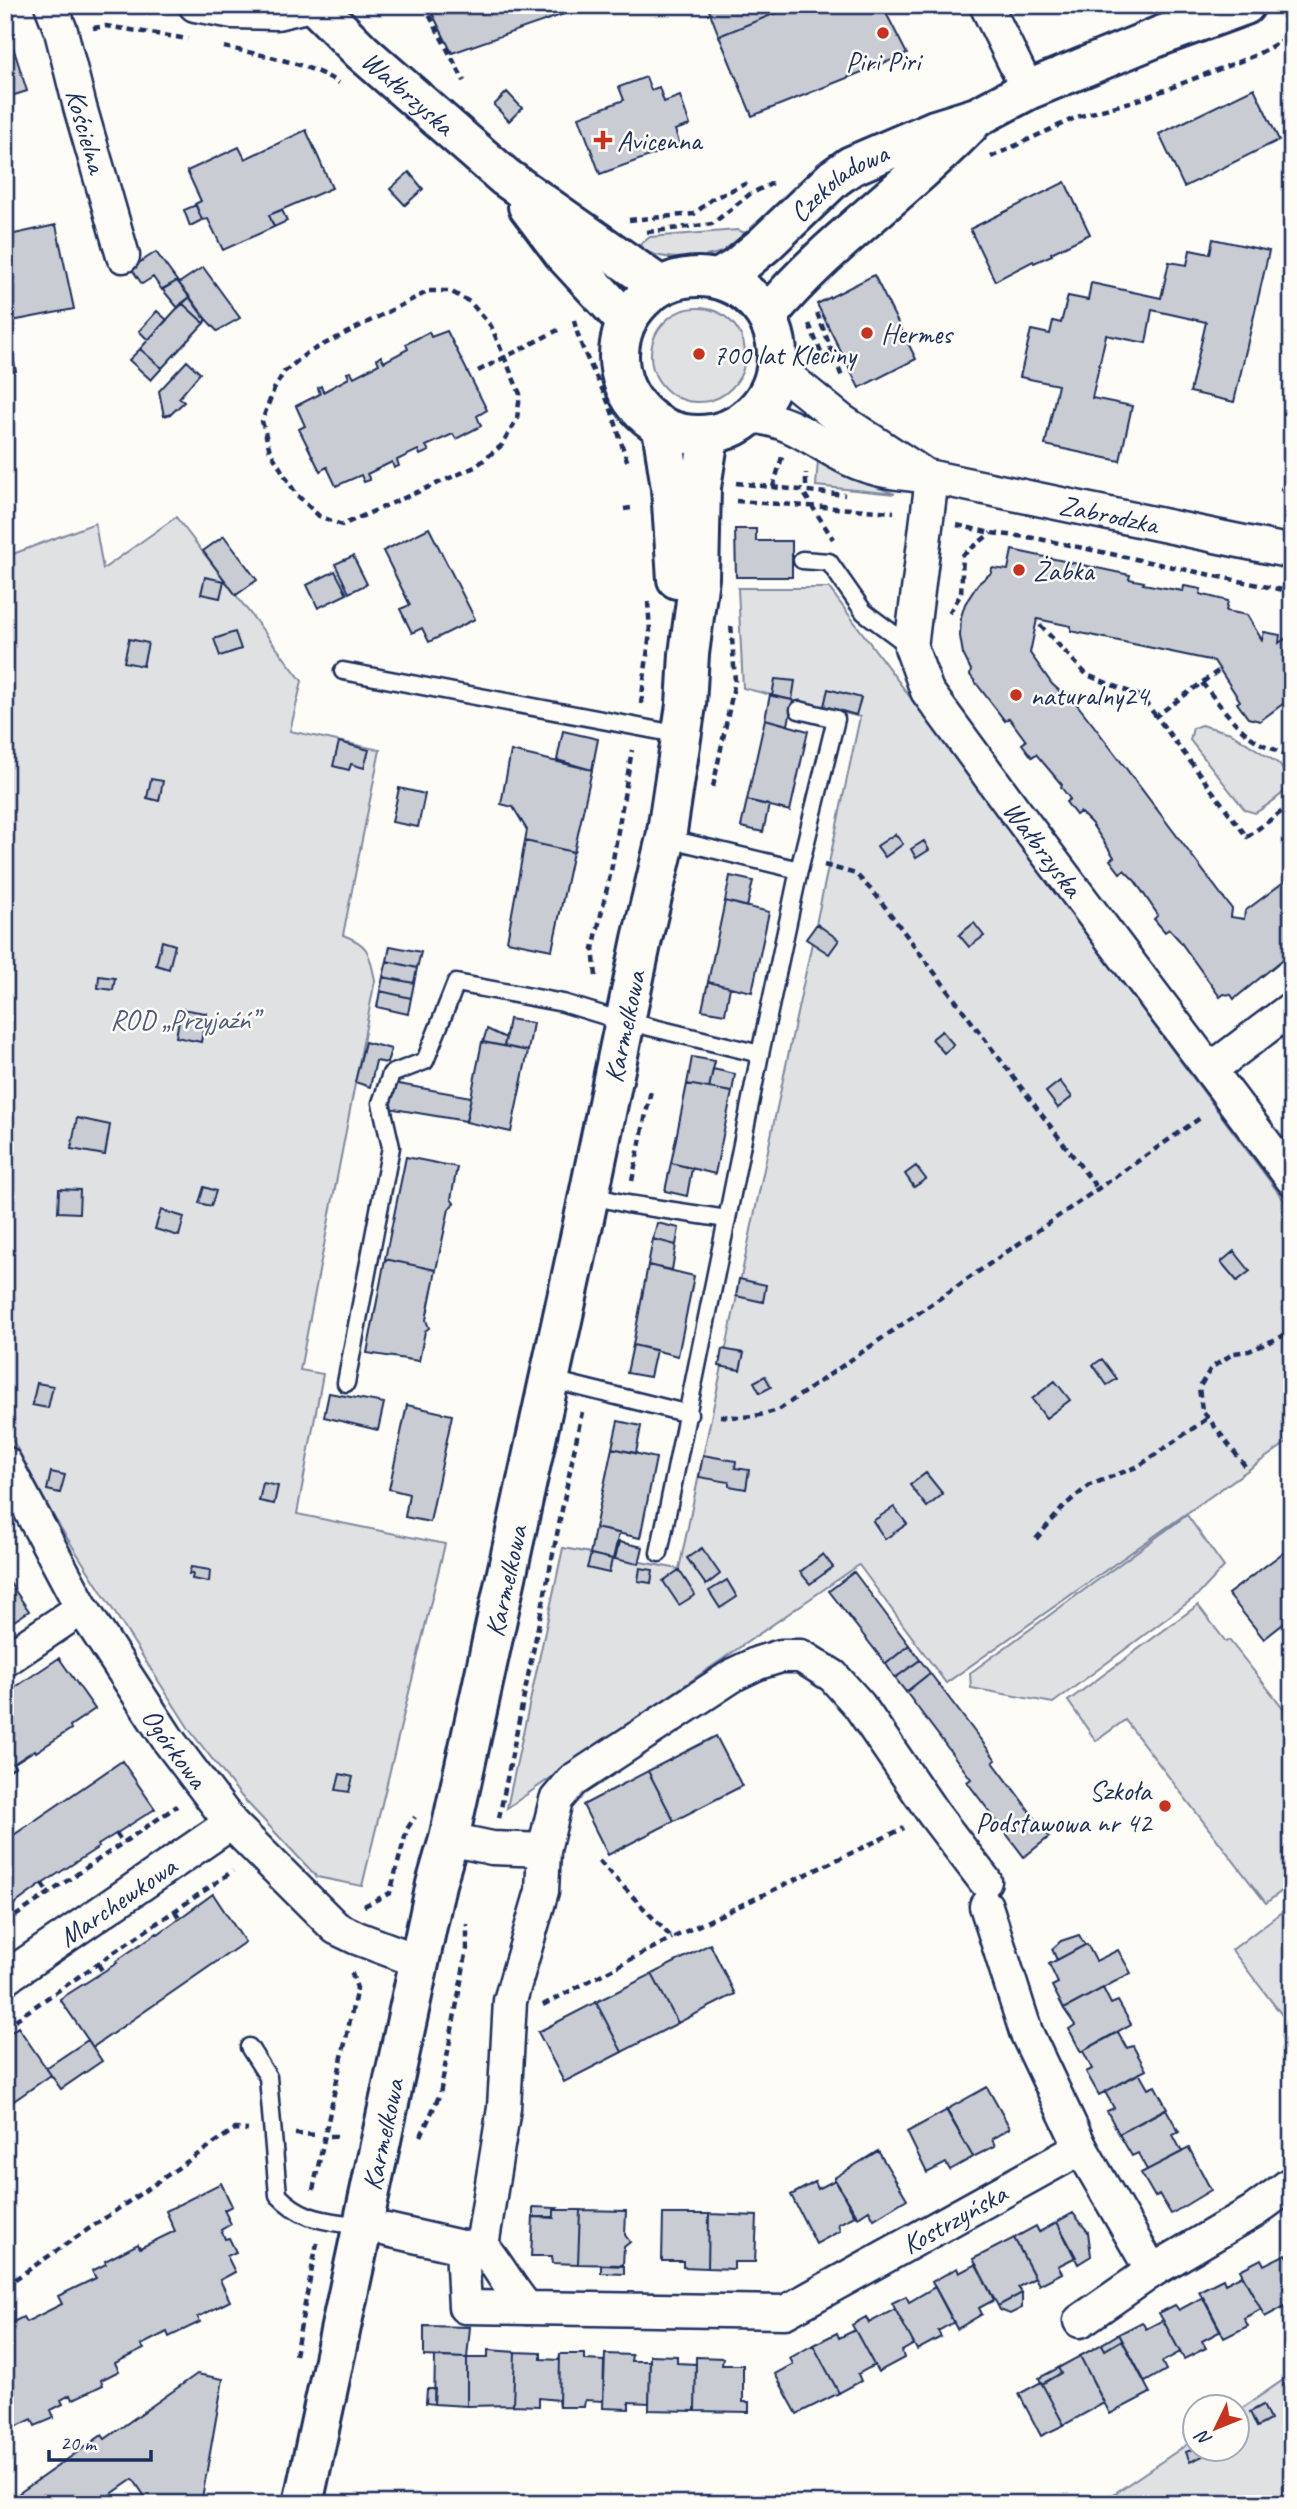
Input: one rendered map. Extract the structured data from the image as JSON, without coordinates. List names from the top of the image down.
{
  "streets": {
    "street": [
      "Wałbrzyska",
      "Kościelna",
      "Czekoladowa",
      "Zabrodzka",
      "Karmelkowa",
      "Ogórkowa",
      "Marchewkowa",
      "Kostrzyńska"
    ]
  },
  "crossings": [
    ["Wałbrzyska", "Czekoladowa"],
    ["Wałbrzyska", "Zabrodzka"],
    ["Wałbrzyska", "Karmelkowa"],
    ["Czekoladowa", "Karmelkowa"],
    ["Karmelkowa", "Ogórkowa"],
    ["Ogórkowa", "Marchewkowa"]
  ],
  "parks": ["ROD „Przyjaźń”"],
  "places": {
    "other": [
      "Piri Piri",
      "Hermes",
      "700 lat Kleciny",
      "Żabka",
      "naturalny24",
      "Szkoła Podstawowa nr 42"
    ],
    "health": ["Avicenna"]
  },
  "scale_bar": "20 m",
  "north": "bottom left"
}
